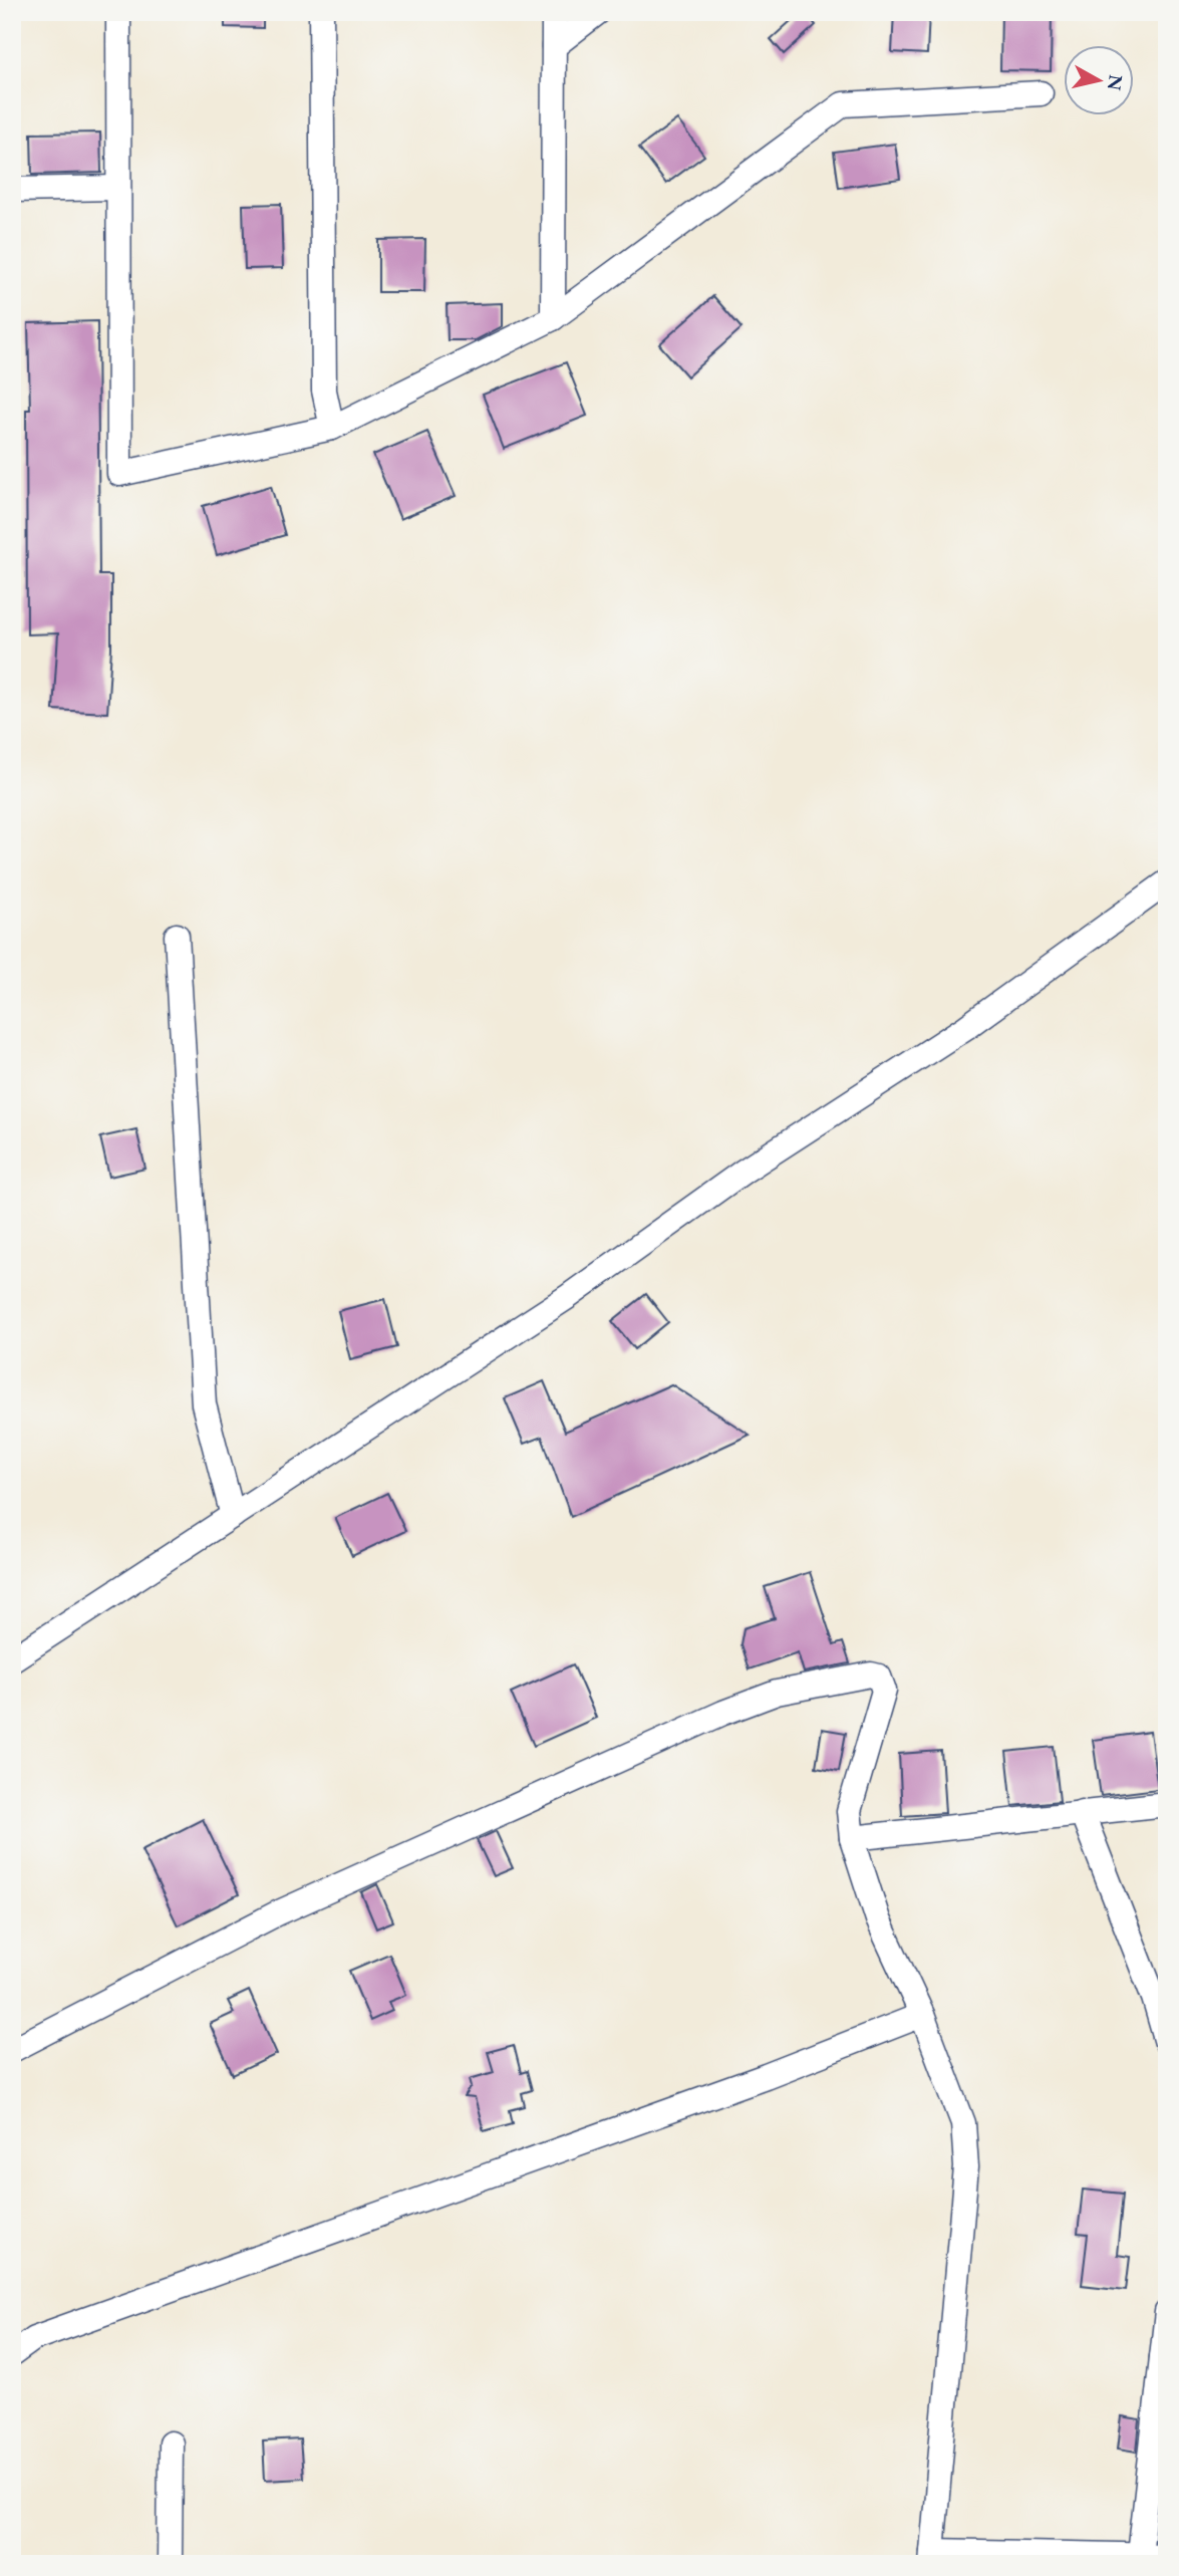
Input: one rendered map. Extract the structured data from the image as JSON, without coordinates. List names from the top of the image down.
{
  "north": "right"
}
